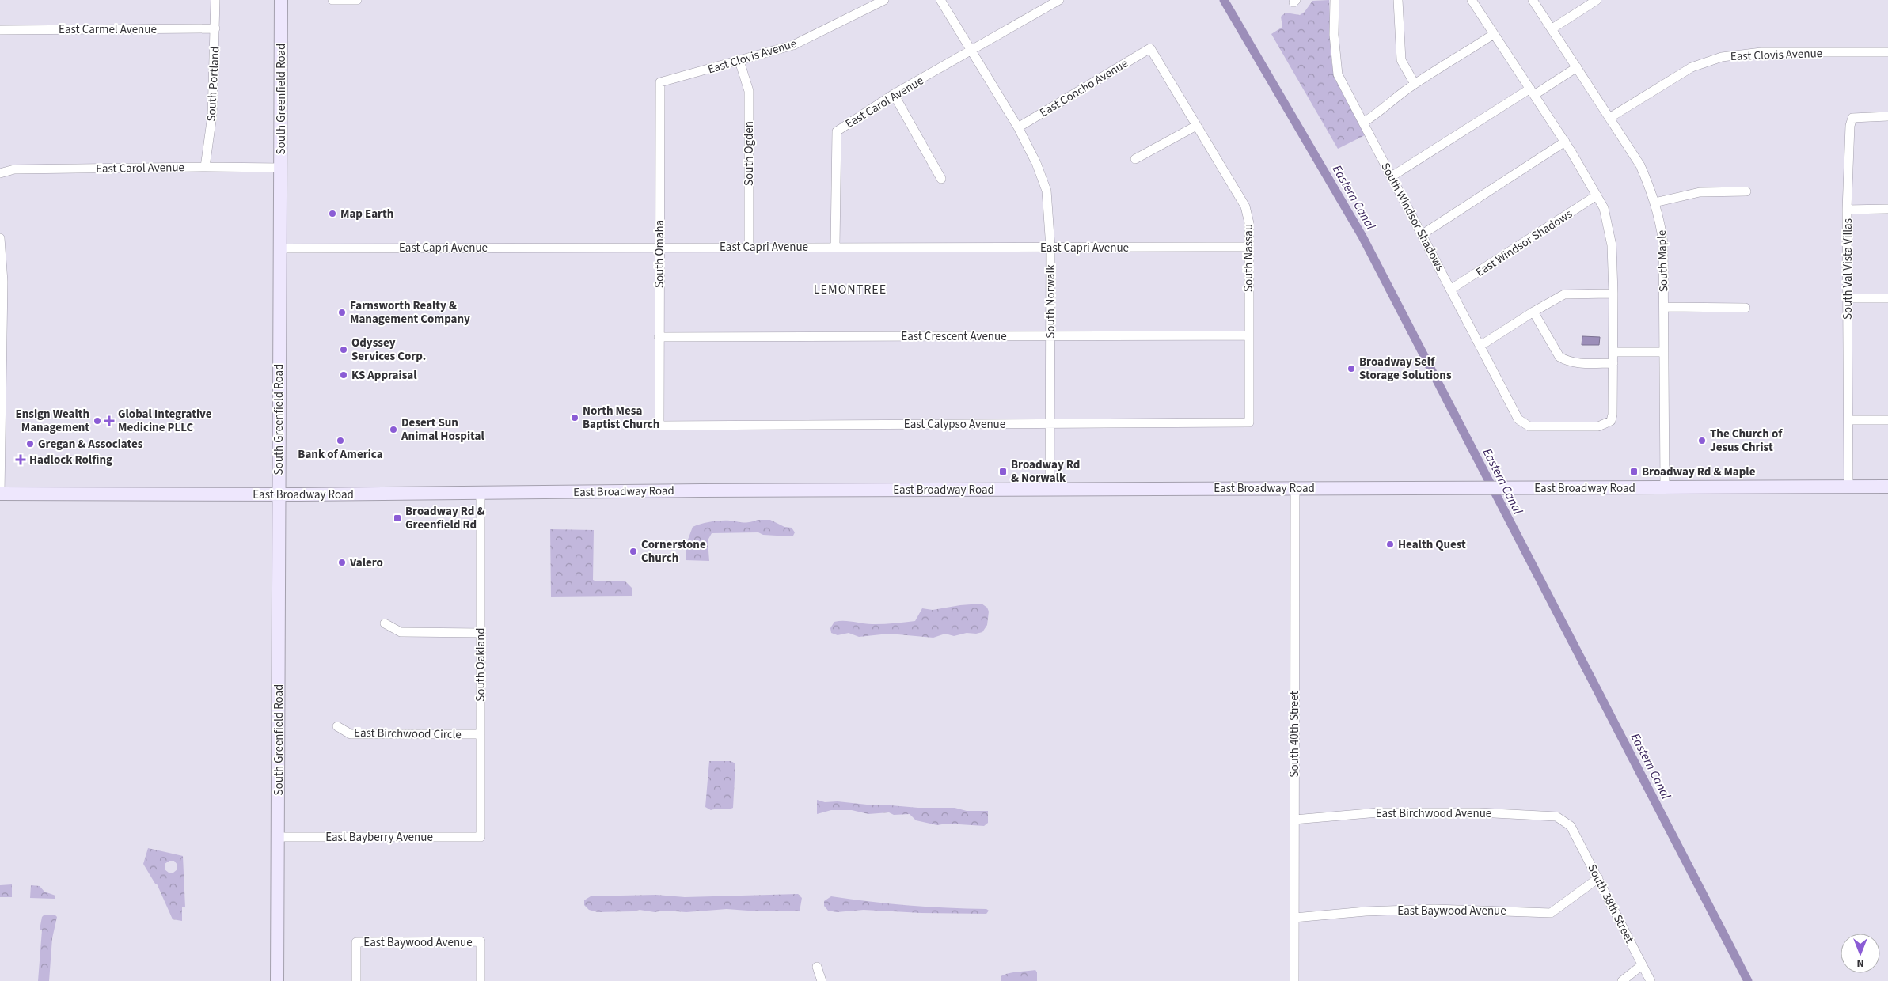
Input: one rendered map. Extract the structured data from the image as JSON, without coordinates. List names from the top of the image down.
{
  "streets": {
    "main road": ["South Greenfield Road", "East Broadway Road"],
    "street": [
      "East Carmel Avenue",
      "East Clovis Avenue",
      "South Portland",
      "East Concho Avenue",
      "East Carol Avenue",
      "South Ogden",
      "South Windsor Shadows",
      "East Windsor Shadows",
      "East Capri Avenue",
      "South Omaha",
      "South Nassau",
      "South Maple",
      "South Val Vista Villas",
      "South Norwalk",
      "East Crescent Avenue",
      "East Calypso Avenue",
      "South Oakland",
      "East Birchwood Circle",
      "South 40th Street",
      "East Birchwood Avenue",
      "East Bayberry Avenue",
      "South 38th Street",
      "East Baywood Avenue"
    ]
  },
  "crossings": [
    ["East Carmel Avenue", "South Portland"],
    ["East Clovis Avenue", "South Ogden"],
    ["East Clovis Avenue", "South Omaha"],
    ["East Clovis Avenue", "South Maple"],
    ["South Portland", "East Carol Avenue"],
    ["East Concho Avenue", "South Nassau"],
    ["East Concho Avenue", "South Norwalk"],
    ["South Greenfield Road", "East Carol Avenue"],
    ["South Greenfield Road", "East Capri Avenue"],
    ["South Greenfield Road", "East Broadway Road"],
    ["South Greenfield Road", "East Bayberry Avenue"],
    ["East Carol Avenue", "East Capri Avenue"],
    ["East Carol Avenue", "South Norwalk"],
    ["South Ogden", "East Capri Avenue"],
    ["South Windsor Shadows", "East Windsor Shadows"],
    ["East Capri Avenue", "South Omaha"],
    ["East Capri Avenue", "South Nassau"],
    ["East Capri Avenue", "South Norwalk"],
    ["South Omaha", "East Crescent Avenue"],
    ["South Omaha", "East Calypso Avenue"],
    ["South Nassau", "East Crescent Avenue"],
    ["South Nassau", "East Calypso Avenue"],
    ["South Maple", "East Broadway Road"],
    ["South Val Vista Villas", "East Broadway Road"],
    ["South Norwalk", "East Crescent Avenue"],
    ["South Norwalk", "East Calypso Avenue"],
    ["South Norwalk", "East Broadway Road"],
    ["East Broadway Road", "South Oakland"],
    ["East Broadway Road", "South 40th Street"],
    ["South Oakland", "East Birchwood Circle"],
    ["South Oakland", "East Bayberry Avenue"],
    ["South 40th Street", "East Birchwood Avenue"],
    ["South 40th Street", "East Baywood Avenue"],
    ["East Birchwood Avenue", "South 38th Street"],
    ["South 38th Street", "East Baywood Avenue"]
  ],
  "districts": ["LEMONTREE"],
  "water": ["Eastern Canal"],
  "places": {
    "other": [
      "Map Earth",
      "Farnsworth Realty & Management Company",
      "Odyssey Services Corp.",
      "Broadway Self Storage Solutions",
      "KS Appraisal",
      "North Mesa Baptist Church",
      "Ensign Wealth Management",
      "Desert Sun Animal Hospital",
      "Bank of America",
      "The Church of Jesus Christ",
      "Gregan & Associates",
      "Health Quest",
      "Cornerstone Church",
      "Valero"
    ],
    "health": ["Global Integrative Medicine PLLC", "Hadlock Rolfing"],
    "transit": ["Broadway Rd & Norwalk", "Broadway Rd & Maple", "Broadway Rd & Greenfield Rd"]
  },
  "north": "bottom"
}
